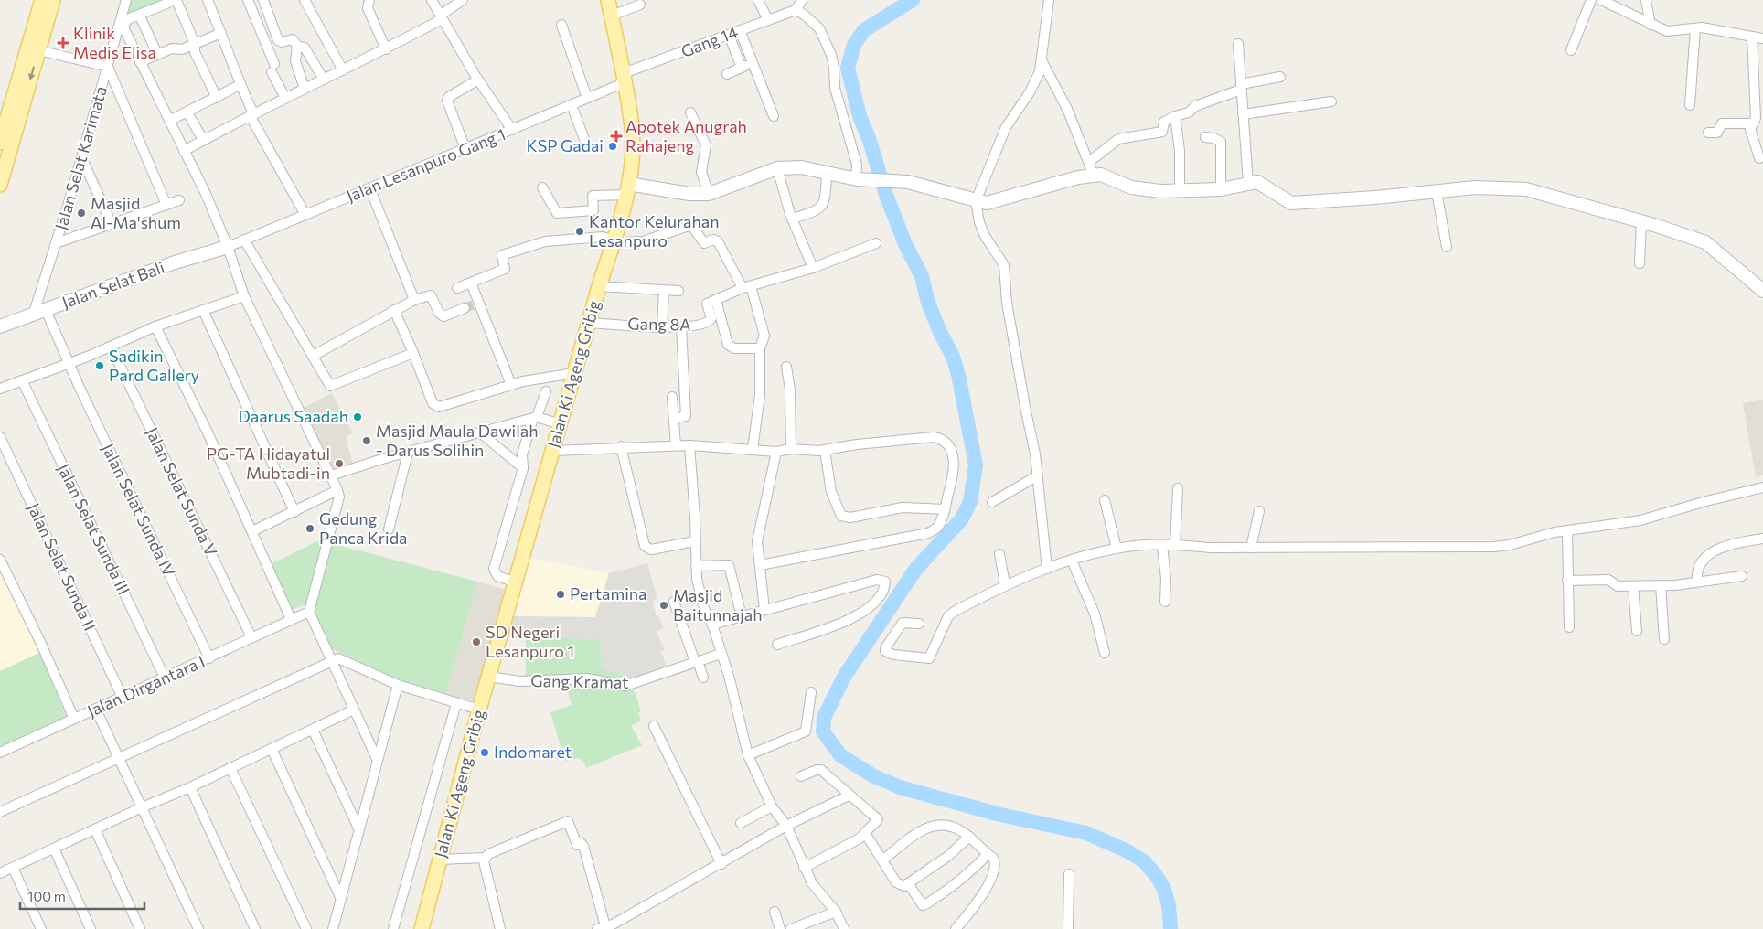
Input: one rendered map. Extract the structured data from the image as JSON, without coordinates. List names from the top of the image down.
{
  "streets": {
    "main road": ["Jalan Ki Ageng Gribig"],
    "street": [
      "Gang 14",
      "Jalan Selat Karimata",
      "Jalan Lesanpuro Gang 1",
      "Jalan Selat Bali",
      "Gang 8A",
      "Jalan Selat Sunda V",
      "Jalan Selat Sunda IV",
      "Jalan Selat Sunda III",
      "Jalan Selat Sunda II",
      "Gang Kramat",
      "Jalan Dirgantara I"
    ]
  },
  "crossings": [
    ["Gang 14", "Jalan Lesanpuro Gang 1"],
    ["Gang 14", "Jalan Ki Ageng Gribig"],
    ["Jalan Selat Karimata", "Jalan Selat Bali"],
    ["Jalan Lesanpuro Gang 1", "Jalan Selat Bali"],
    ["Jalan Lesanpuro Gang 1", "Jalan Ki Ageng Gribig"],
    ["Jalan Selat Bali", "Jalan Selat Sunda IV"],
    ["Gang 8A", "Jalan Ki Ageng Gribig"],
    ["Jalan Ki Ageng Gribig", "Gang Kramat"],
    ["Jalan Selat Sunda V", "Jalan Dirgantara I"],
    ["Jalan Selat Sunda IV", "Jalan Dirgantara I"],
    ["Jalan Selat Sunda III", "Jalan Dirgantara I"],
    ["Jalan Selat Sunda II", "Jalan Dirgantara I"]
  ],
  "places": {
    "health": ["Klinik Medis Elisa", "Apotek Anugrah Rahajeng"],
    "other": [
      "KSP Gadai",
      "Masjid Al-Ma'shum",
      "Kantor Kelurahan Lesanpuro",
      "Sadikin Pard Gallery",
      "Daarus Saadah",
      "Masjid Maula Dawilah - Darus Solihin",
      "PG-TA Hidayatul Mubtadi-in",
      "Gedung Panca Krida",
      "Pertamina",
      "Masjid Baitunnajah",
      "SD Negeri Lesanpuro 1",
      "Indomaret"
    ]
  },
  "scale_bar": "100 m"
}
